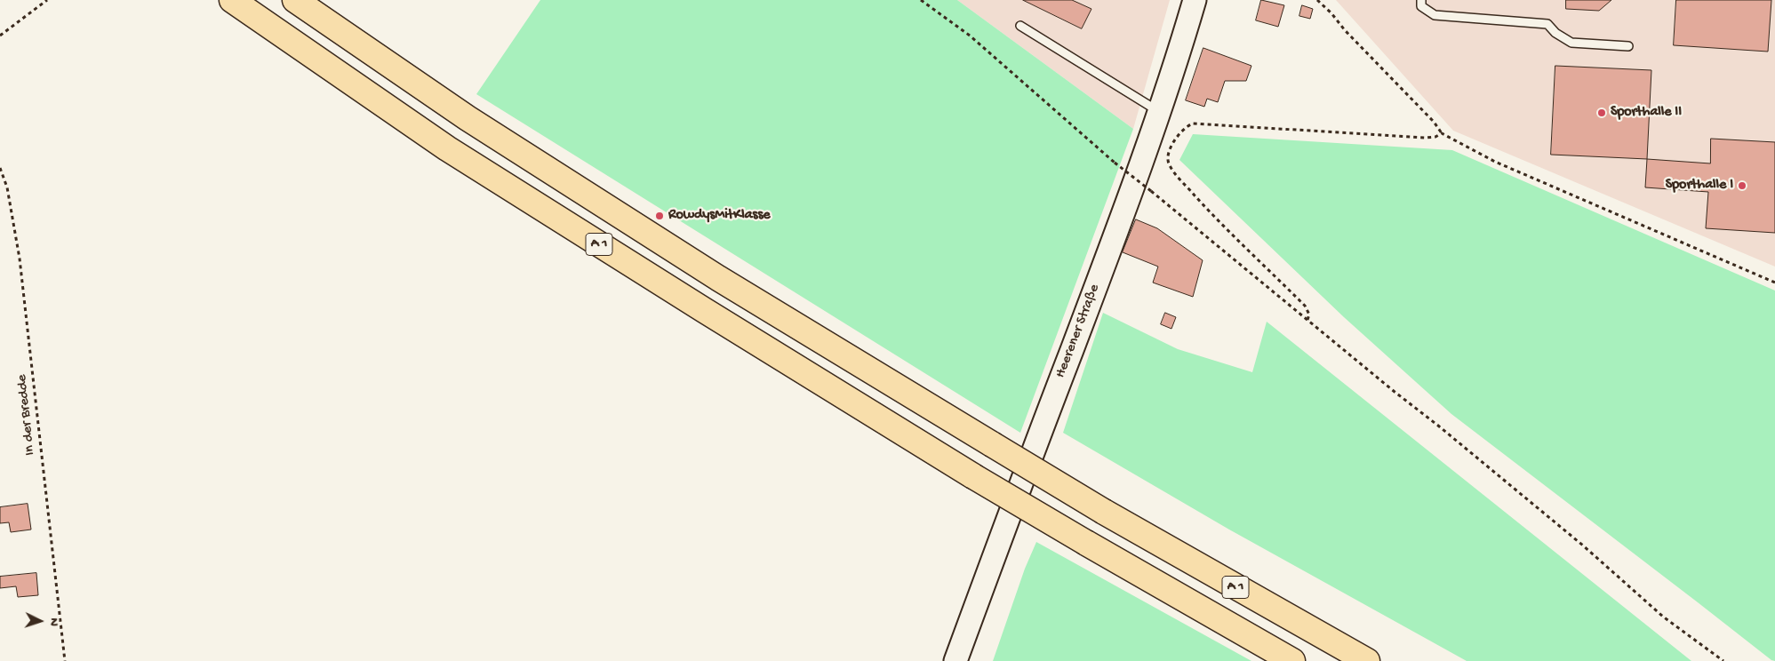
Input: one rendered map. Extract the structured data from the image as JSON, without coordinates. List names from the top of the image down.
{
  "streets": {
    "highway": ["A 1"],
    "main road": ["Heerener Straße"],
    "path": ["In der Bredde"]
  },
  "places": ["Sporthalle II", "Sporthalle I", "RowdysMitKlasse"],
  "north": "right"
}
